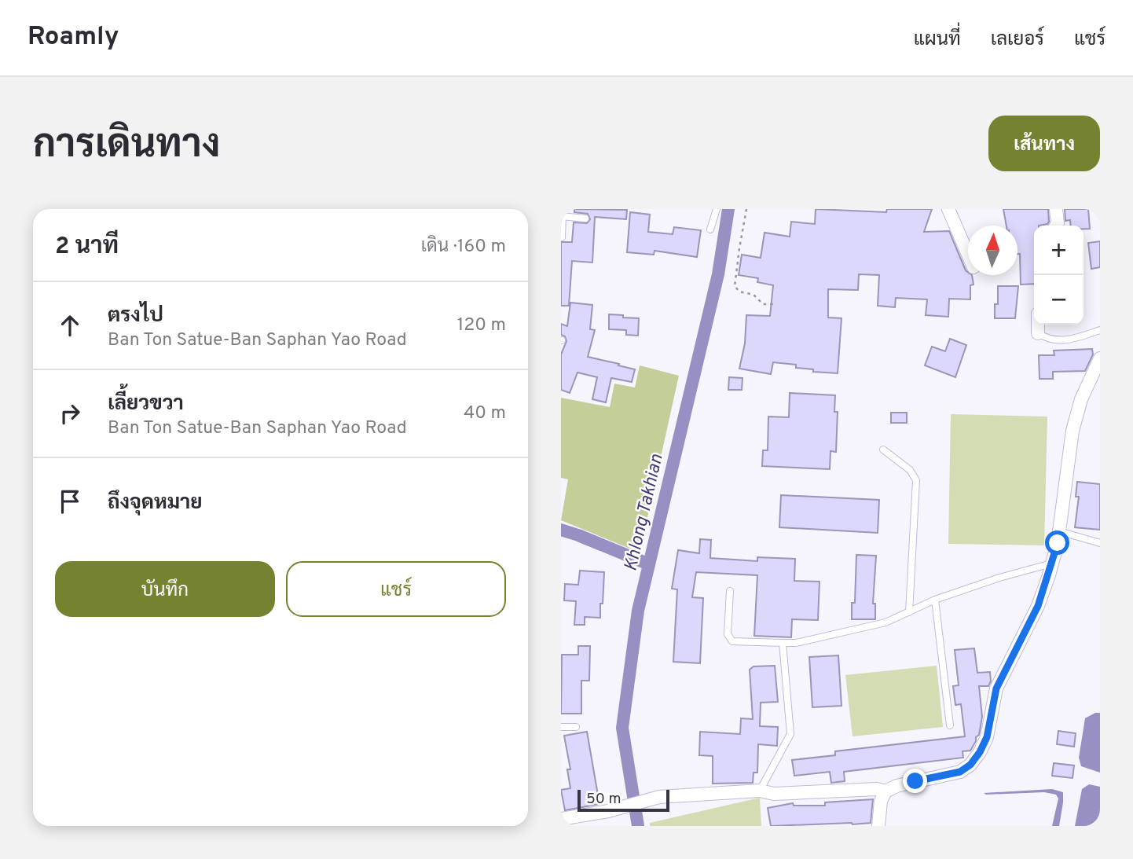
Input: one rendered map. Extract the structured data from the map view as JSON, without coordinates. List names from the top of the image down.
{
  "water": ["Khlong Takhian"],
  "scale_bar": "50 m",
  "north": "top",
  "page": {
    "header": "Roamly",
    "nav": ["แผนที่", "เลเยอร์", "แชร์"],
    "title": "การเดินทาง",
    "buttons": [
      "เส้นทาง",
      ["บันทึก", "แชร์"]
    ],
    "heading": ["2 นาที", "เดิน · 160 m"],
    "map_buttons": ["+", "−"],
    "list": [
      ["ตรงไป", "Ban Ton Satue-Ban Saphan Yao Road", "120 m"],
      ["เลี้ยวขวา", "Ban Ton Satue-Ban Saphan Yao Road", "40 m"],
      "ถึงจุดหมาย"
    ],
    "scale": "50 m"
  }
}
